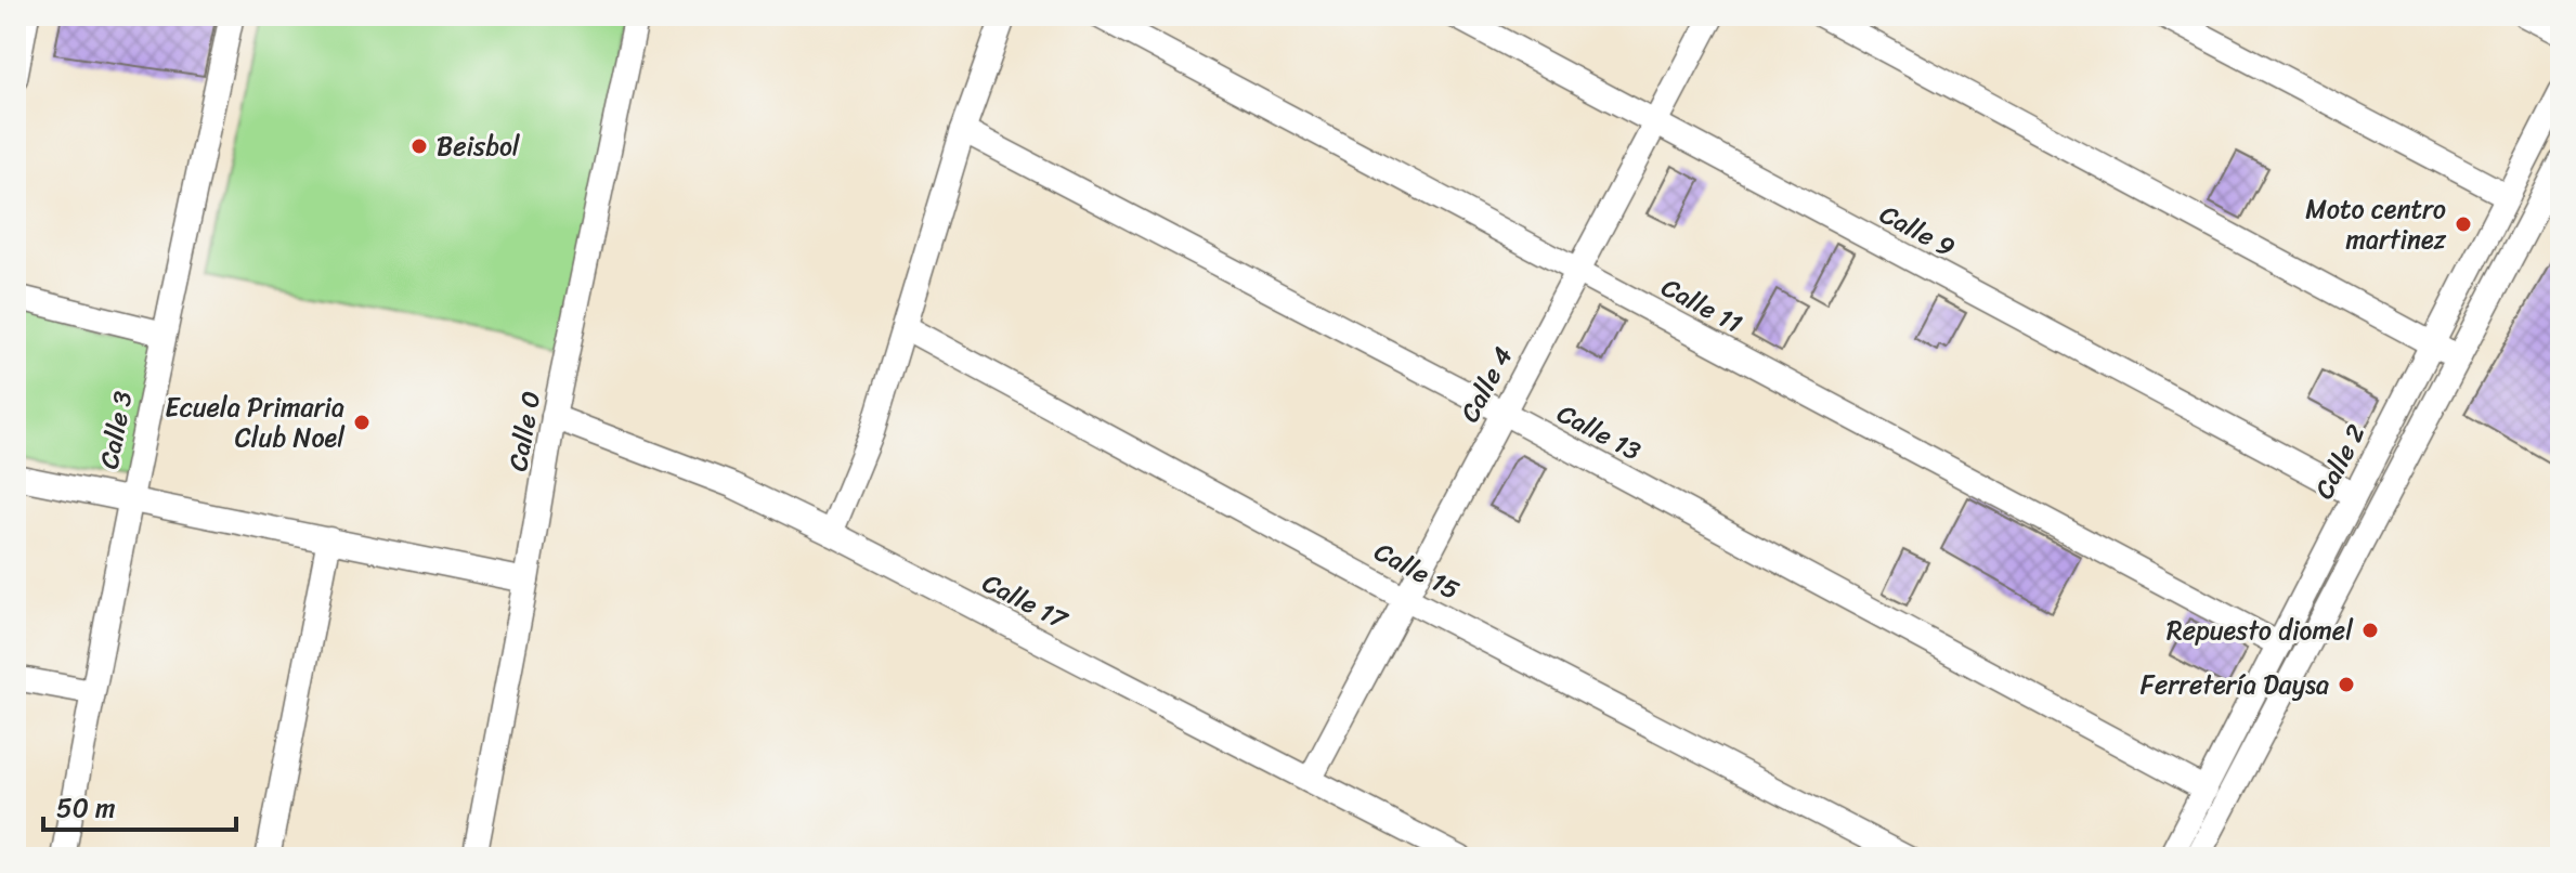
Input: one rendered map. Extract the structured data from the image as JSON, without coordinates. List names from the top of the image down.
{
  "streets": {
    "street": [
      "Calle 9",
      "Calle 11",
      "Calle 4",
      "Calle 3",
      "Calle 0",
      "Calle 13",
      "Calle 2",
      "Calle 15",
      "Calle 17"
    ]
  },
  "crossings": [
    ["Calle 9", "Calle 4"],
    ["Calle 9", "Calle 2"],
    ["Calle 11", "Calle 4"],
    ["Calle 11", "Calle 2"],
    ["Calle 4", "Calle 13"],
    ["Calle 4", "Calle 15"],
    ["Calle 4", "Calle 17"],
    ["Calle 0", "Calle 17"],
    ["Calle 13", "Calle 2"]
  ],
  "places": [
    "Beisbol",
    "Moto centro martinez",
    "Ecuela Primaria Club Noel",
    "Repuesto diomel",
    "Ferretería Daysa"
  ],
  "scale_bar": "50 m"
}
